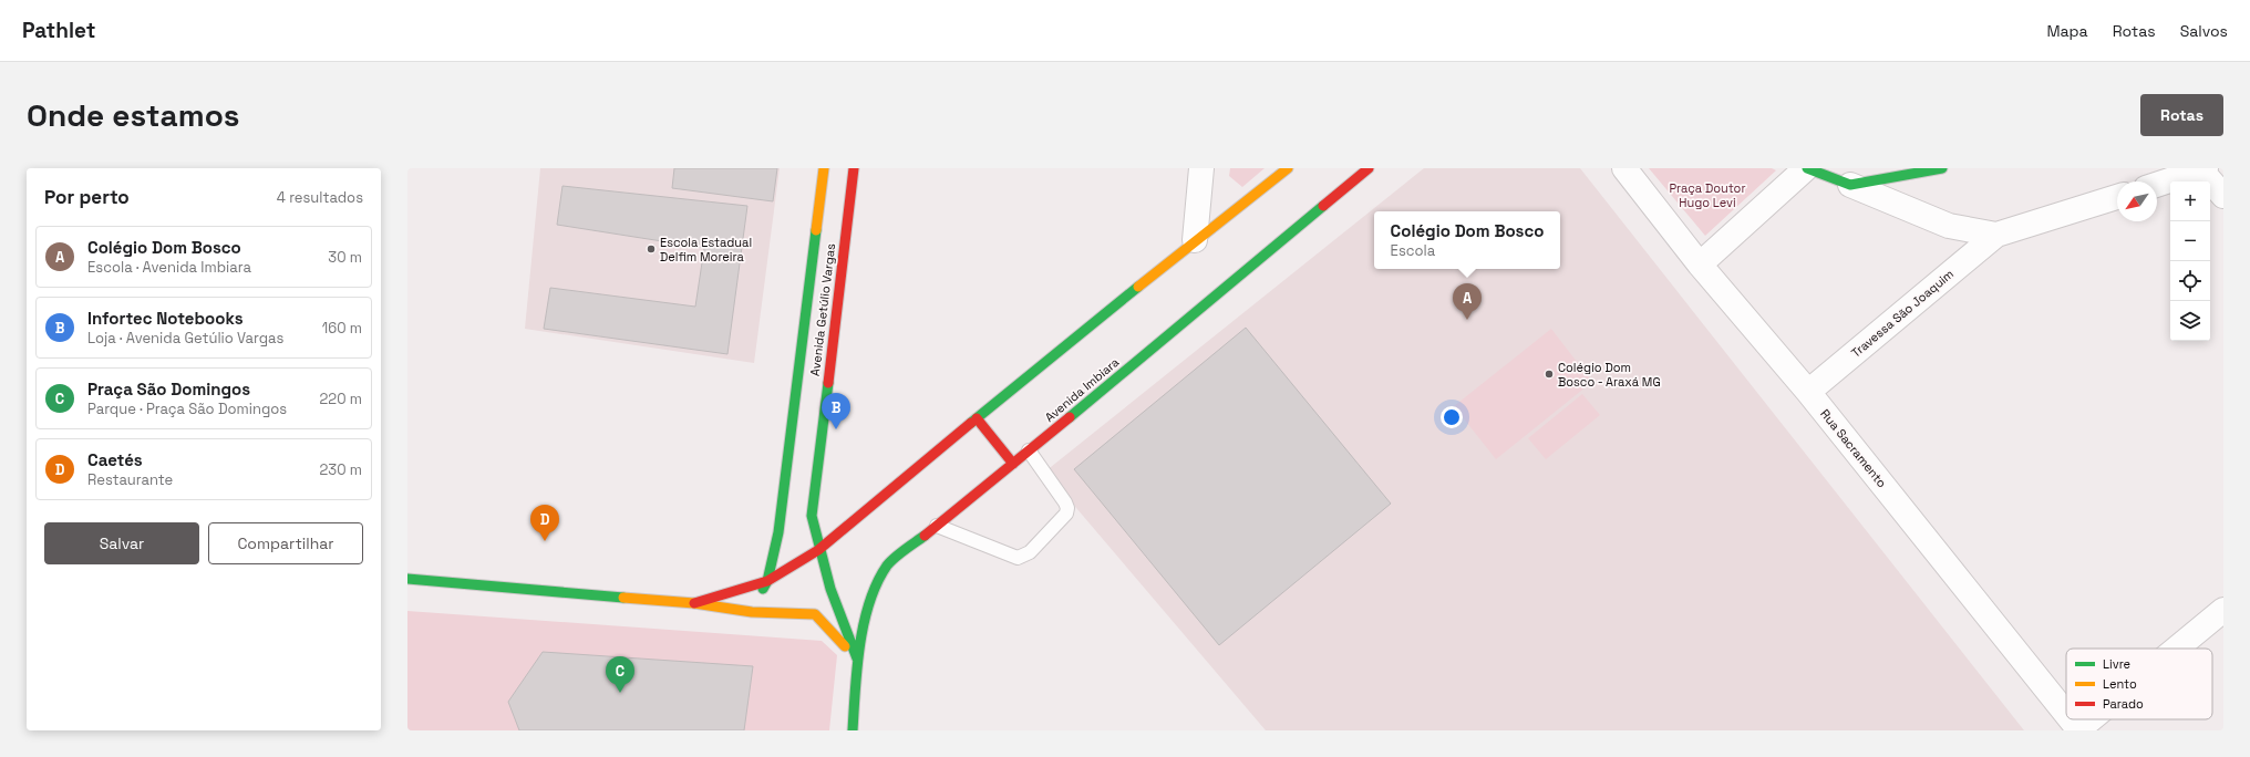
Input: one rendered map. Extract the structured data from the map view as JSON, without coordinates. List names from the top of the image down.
{
  "streets": {
    "main road": ["Avenida Getúlio Vargas", "Avenida Imbiara"],
    "street": ["Travessa São Joaquim", "Rua Sacramento"]
  },
  "crossings": [
    ["Avenida Getúlio Vargas", "Avenida Imbiara"],
    ["Travessa São Joaquim", "Rua Sacramento"]
  ],
  "parks": ["Praça Doutor Hugo Levi"],
  "places": ["Escola Estadual Delfim Moreira", "Colégio Dom Bosco - Araxá MG"],
  "legend": ["Livre", "Lento", "Parado"],
  "north": "bottom left",
  "page": {
    "header": "Pathlet",
    "nav": ["Mapa", "Rotas", "Salvos"],
    "buttons": [
      "Rotas",
      ["Salvar", "Compartilhar"]
    ],
    "title": "Onde estamos",
    "heading": ["Por perto", "4 resultados"],
    "map_buttons": ["+", "−"],
    "popup": ["Colégio Dom Bosco", "Escola"],
    "list": [
      {
        "mark": "A",
        "name": "Colégio Dom Bosco",
        "note": "Escola · Avenida Imbiara",
        "value": "30 m"
      },
      {
        "mark": "B",
        "name": "Infortec Notebooks",
        "note": "Loja · Avenida Getúlio Vargas",
        "value": "160 m"
      },
      {
        "mark": "C",
        "name": "Praça São Domingos",
        "note": "Parque · Praça São Domingos",
        "value": "220 m"
      },
      {
        "mark": "D",
        "name": "Caetés",
        "note": "Restaurante",
        "value": "230 m"
      }
    ],
    "pins": [
      "A",
      "B",
      "D",
      "C"
    ]
  }
}
